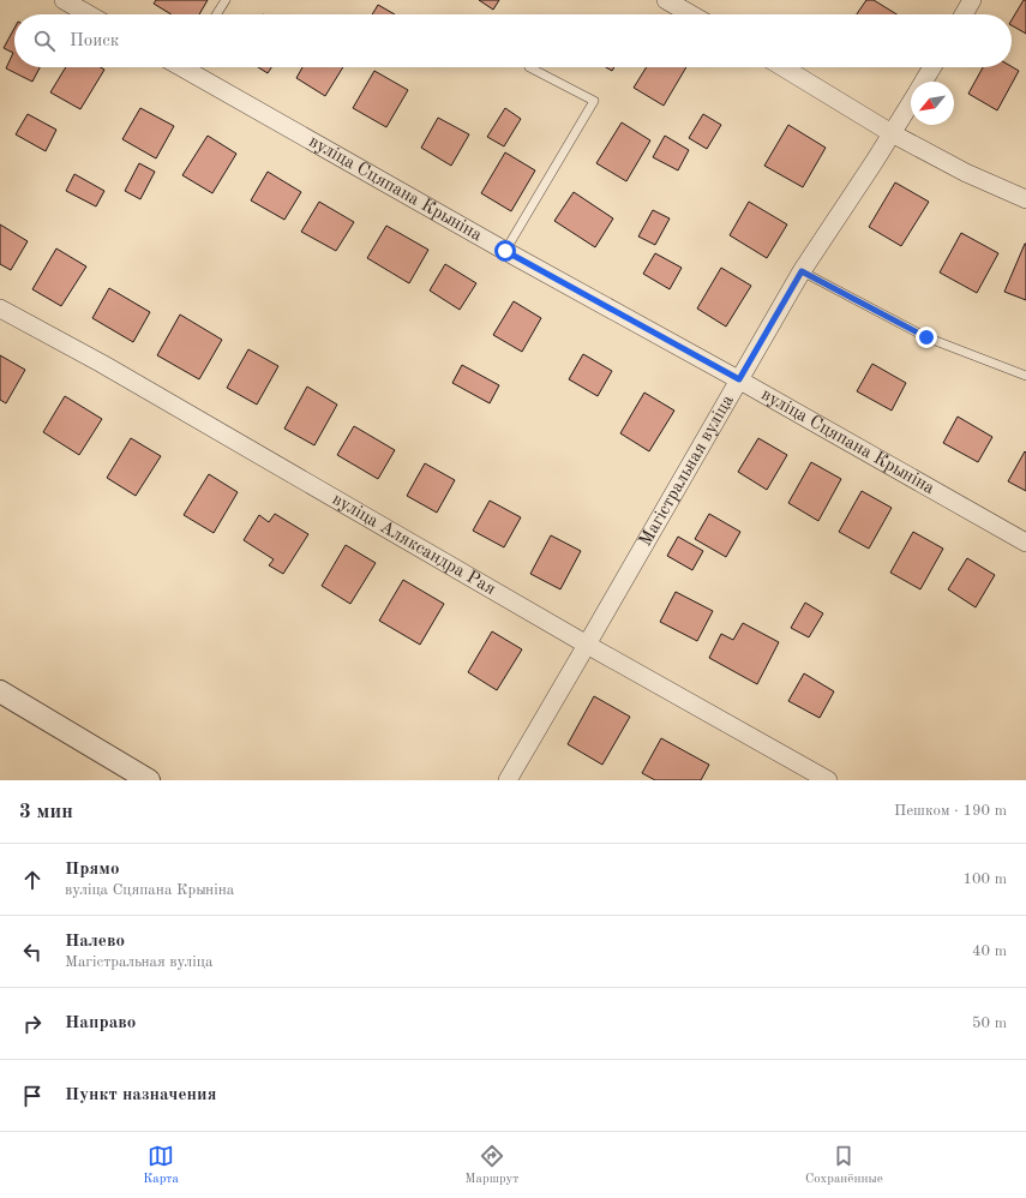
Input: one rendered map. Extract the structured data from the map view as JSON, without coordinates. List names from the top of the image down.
{
  "streets": {
    "street": ["вуліца Сцяпана Крыніна", "Магістральная вуліца", "вуліца Аляксандра Рая"]
  },
  "crossings": [
    ["вуліца Сцяпана Крыніна", "Магістральная вуліца"],
    ["Магістральная вуліца", "вуліца Аляксандра Рая"]
  ],
  "north": "bottom left",
  "page": {
    "search": "Поиск",
    "heading": ["3 мин", "Пешком · 190 m"],
    "list": [
      ["Прямо", "вуліца Сцяпана Крыніна", "100 m"],
      ["Налево", "Магістральная вуліца", "40 m"],
      ["Направо", "50 m"],
      "Пункт назначения"
    ],
    "nav": ["Карта", "Маршрут", "Сохранённые"]
  }
}
